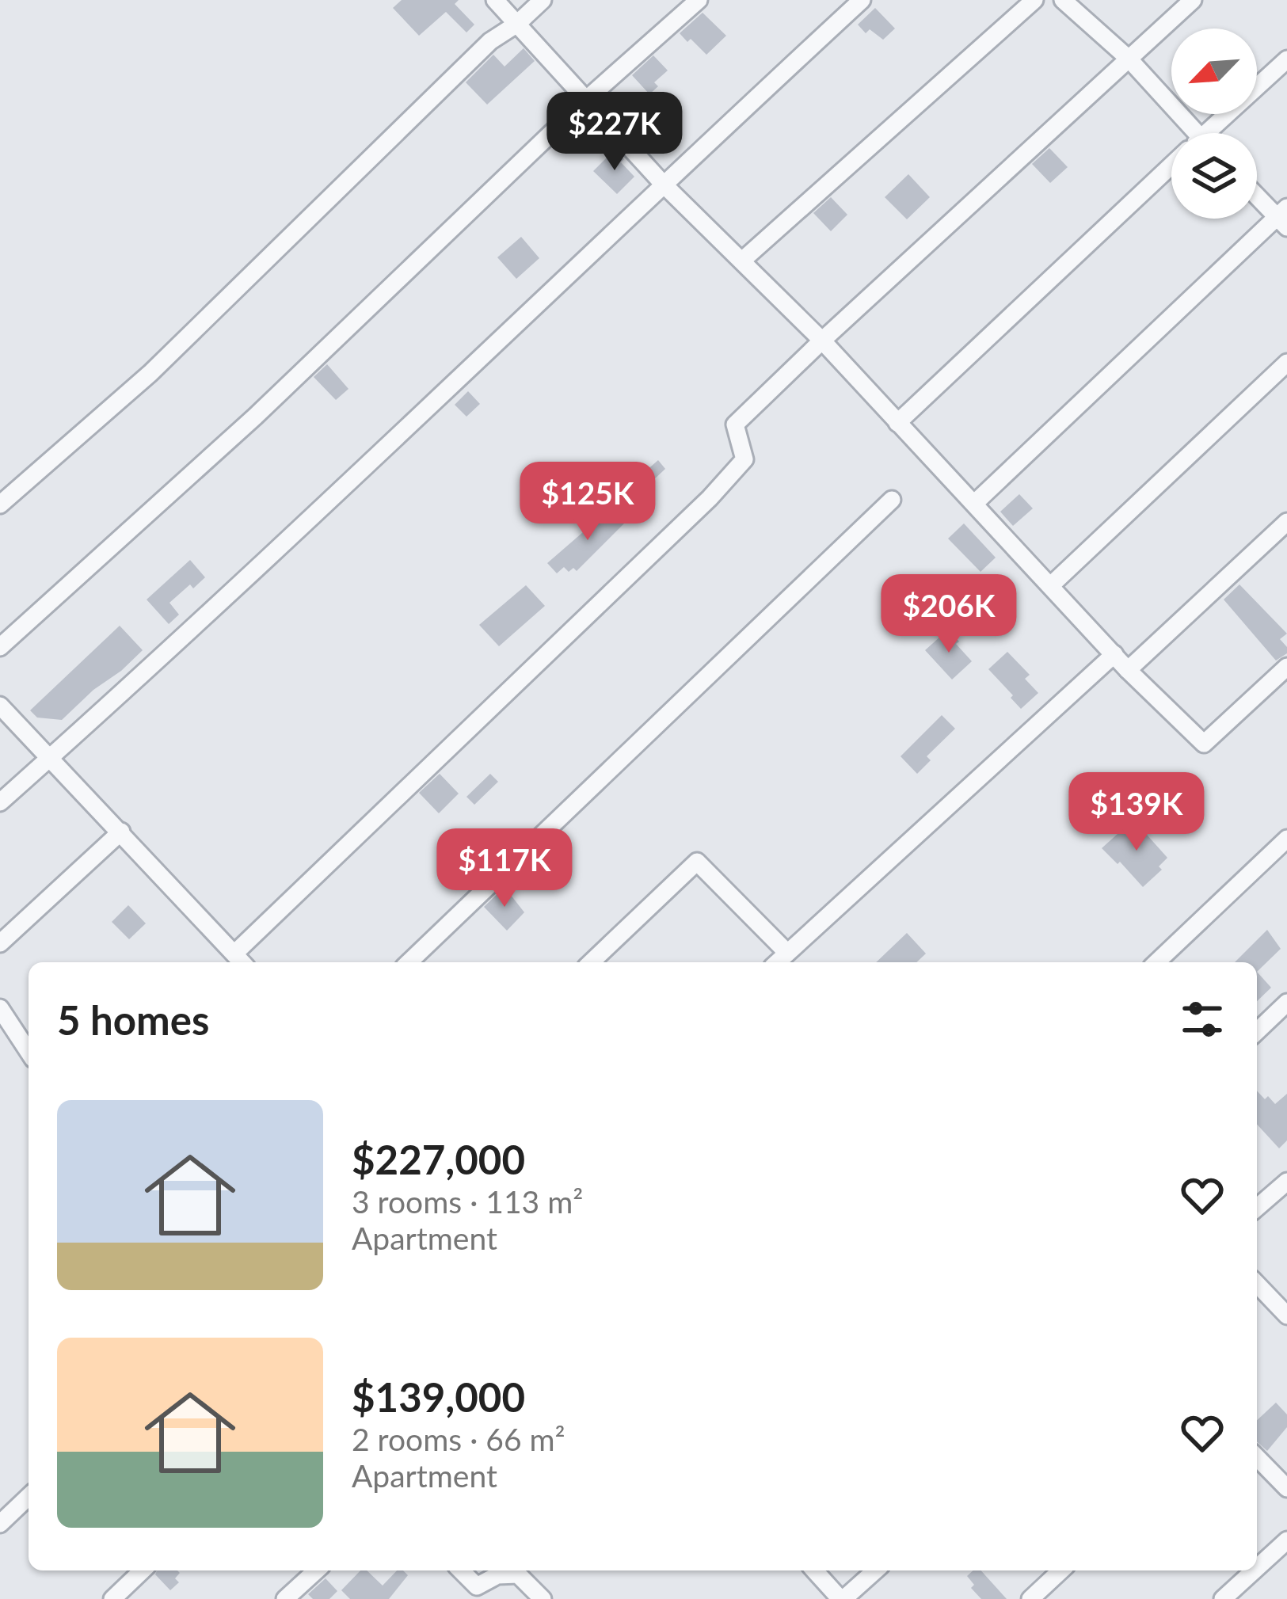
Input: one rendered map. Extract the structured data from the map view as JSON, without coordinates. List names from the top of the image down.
{
  "north": "bottom left",
  "page": {
    "price": [
      "$227K",
      "$125K",
      "$206K",
      "$139K",
      "$117K"
    ],
    "heading": "5 homes",
    "list": [
      {
        "name": "$227,000",
        "note": "3 rooms · 113 m² · Apartment"
      },
      {
        "name": "$139,000",
        "note": "2 rooms · 66 m² · Apartment"
      }
    ]
  }
}
